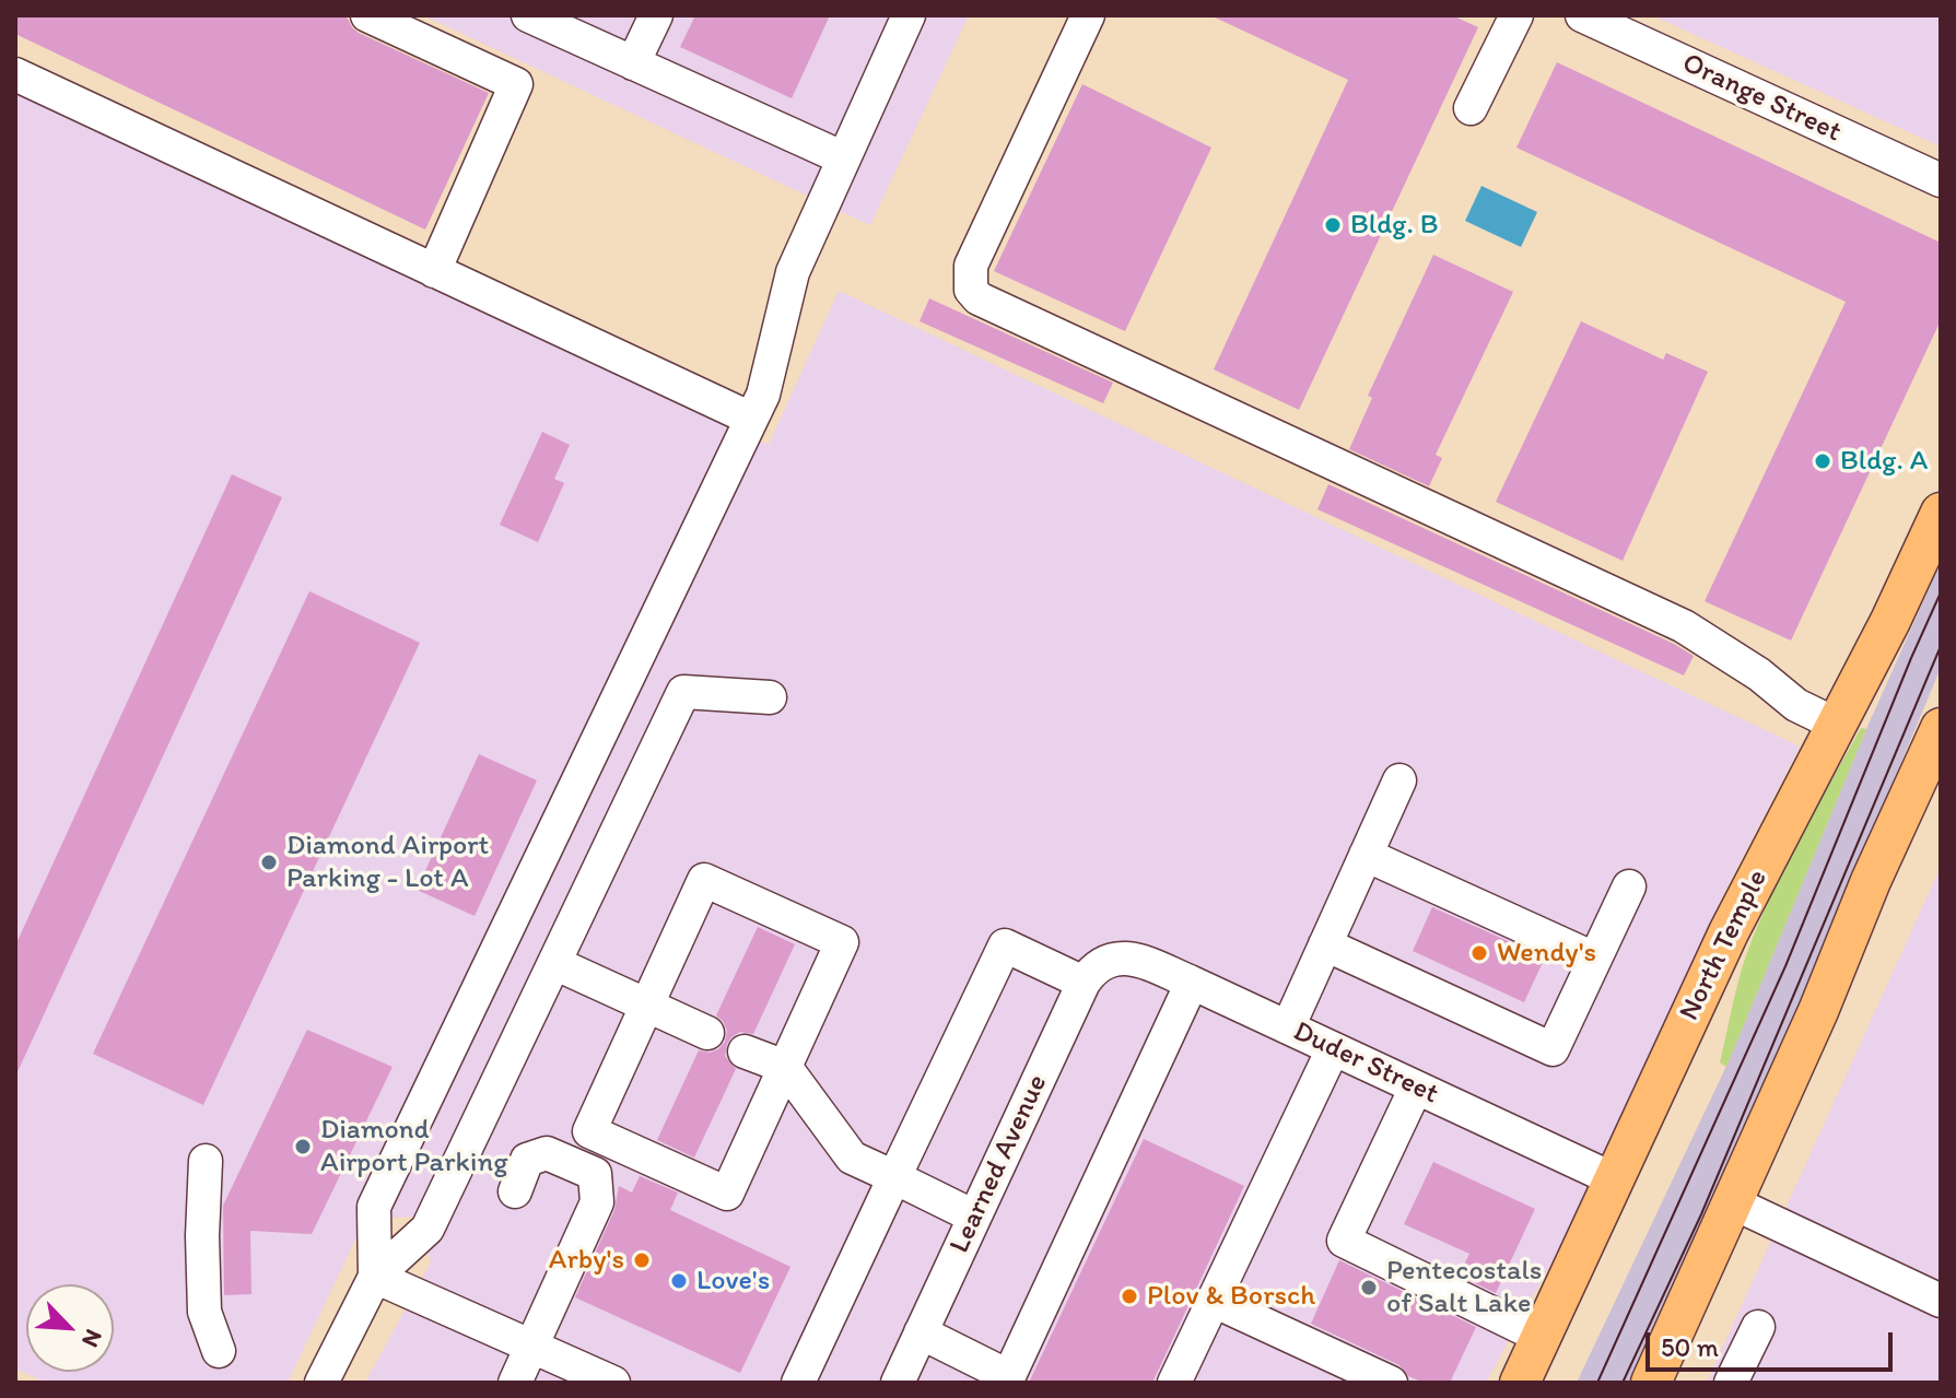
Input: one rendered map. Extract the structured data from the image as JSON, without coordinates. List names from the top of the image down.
{
  "streets": {
    "main road": ["North Temple"],
    "street": ["Orange Street", "Duder Street", "Learned Avenue"]
  },
  "crossings": [
    ["North Temple", "Duder Street"],
    ["Duder Street", "Learned Avenue"]
  ],
  "places": [
    "Bldg. B",
    "Bldg. A",
    "Diamond Airport Parking - Lot A",
    "Wendy's",
    "Diamond Airport Parking",
    "Arby's",
    "Love's",
    "Pentecostals of Salt Lake",
    "Plov & Borsch"
  ],
  "scale_bar": "50 m",
  "north": "bottom right"
}
